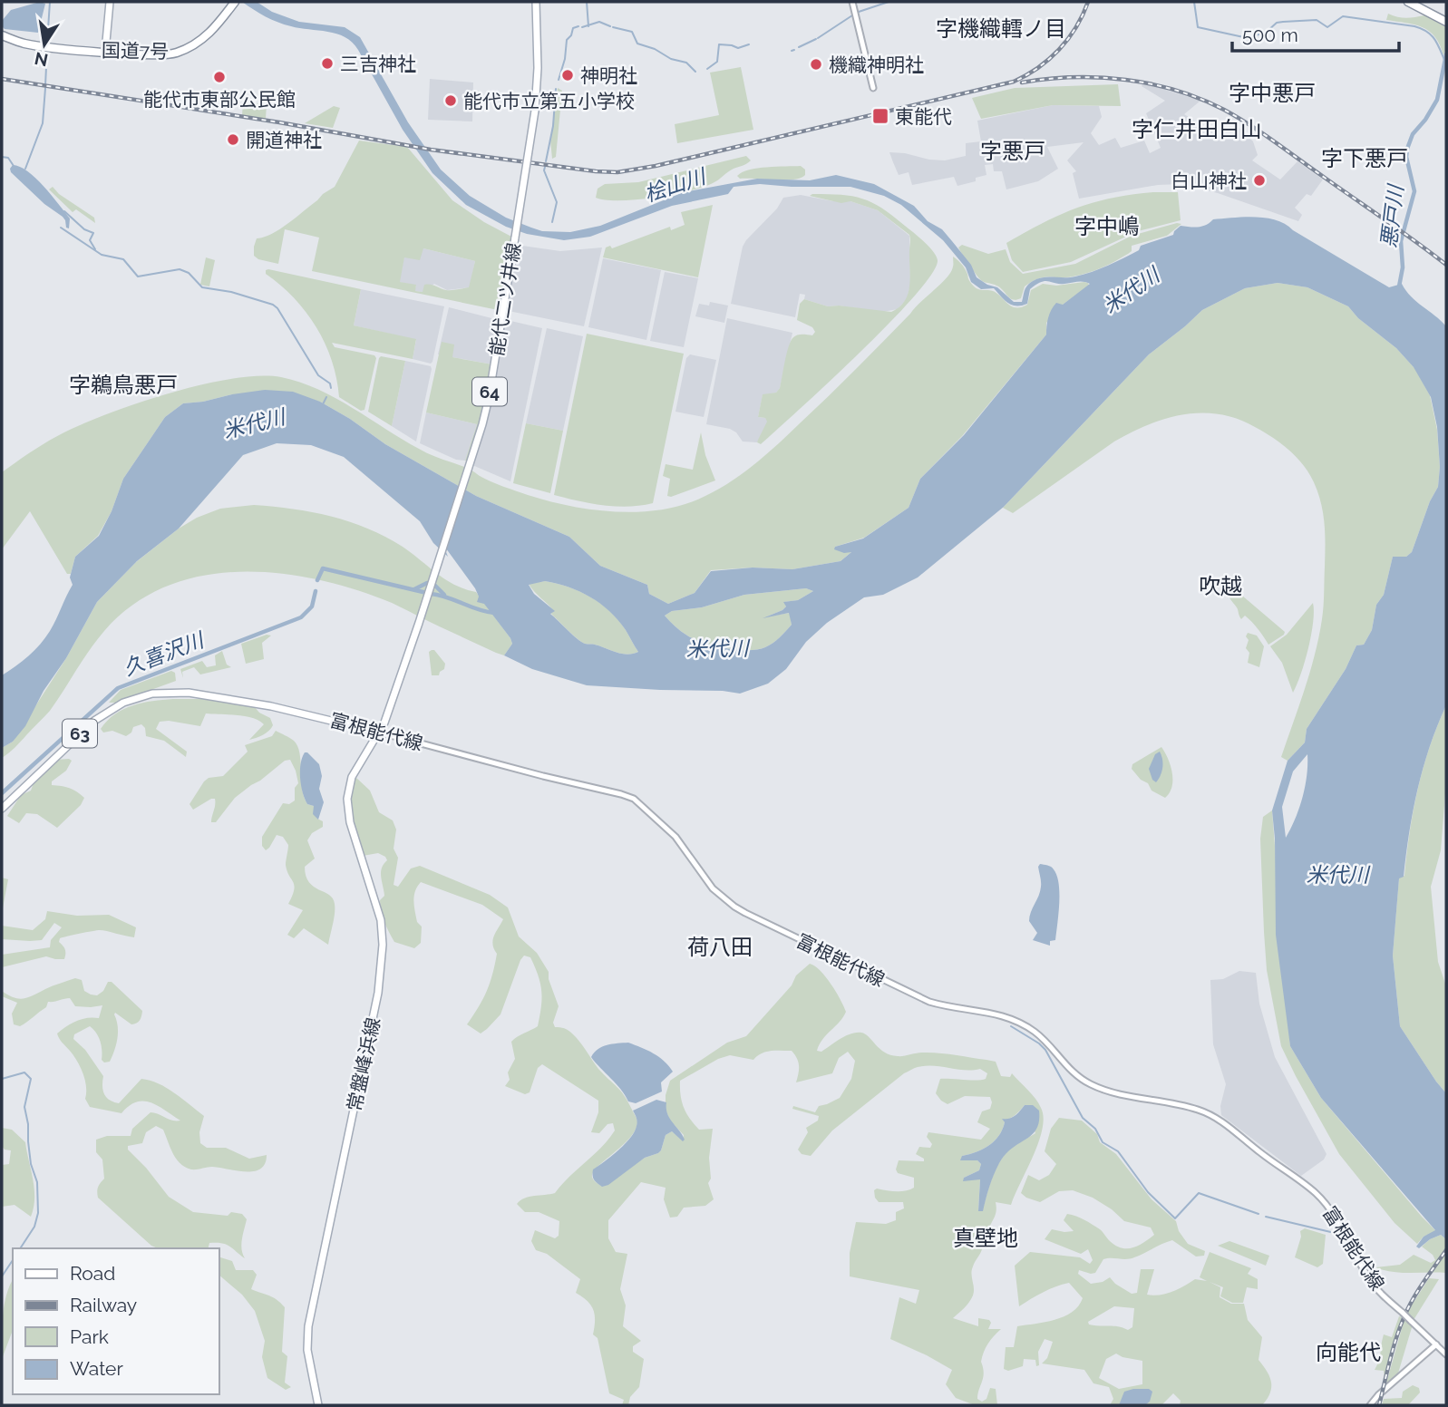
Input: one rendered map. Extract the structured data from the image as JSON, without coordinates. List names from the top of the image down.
{
  "streets": {
    "highway": ["国道7号"],
    "main road": [
      "能代二ツ井線",
      "64",
      "富根能代線",
      "63",
      "常盤峰浜線"
    ]
  },
  "crossings": [
    ["能代二ツ井線", "富根能代線"],
    ["能代二ツ井線", "常盤峰浜線"],
    ["富根能代線", "常盤峰浜線"]
  ],
  "districts": [
    "字機織轌ノ目",
    "字中悪戸",
    "字仁井田白山",
    "字悪戸",
    "字下悪戸",
    "字中嶋",
    "字鵜鳥悪戸",
    "吹越",
    "荷八田",
    "真壁地",
    "向能代"
  ],
  "water": [
    "桧山川",
    "悪戸川",
    "米代川",
    "久喜沢川"
  ],
  "places": {
    "other": [
      "三吉神社",
      "機織神明社",
      "神明社",
      "能代市東部公民館",
      "能代市立第五小学校",
      "開道神社",
      "白山神社"
    ],
    "transit": ["東能代"]
  },
  "legend": [
    "Road",
    "Railway",
    "Park",
    "Water"
  ],
  "scale_bar": "500 m",
  "north": "bottom"
}
